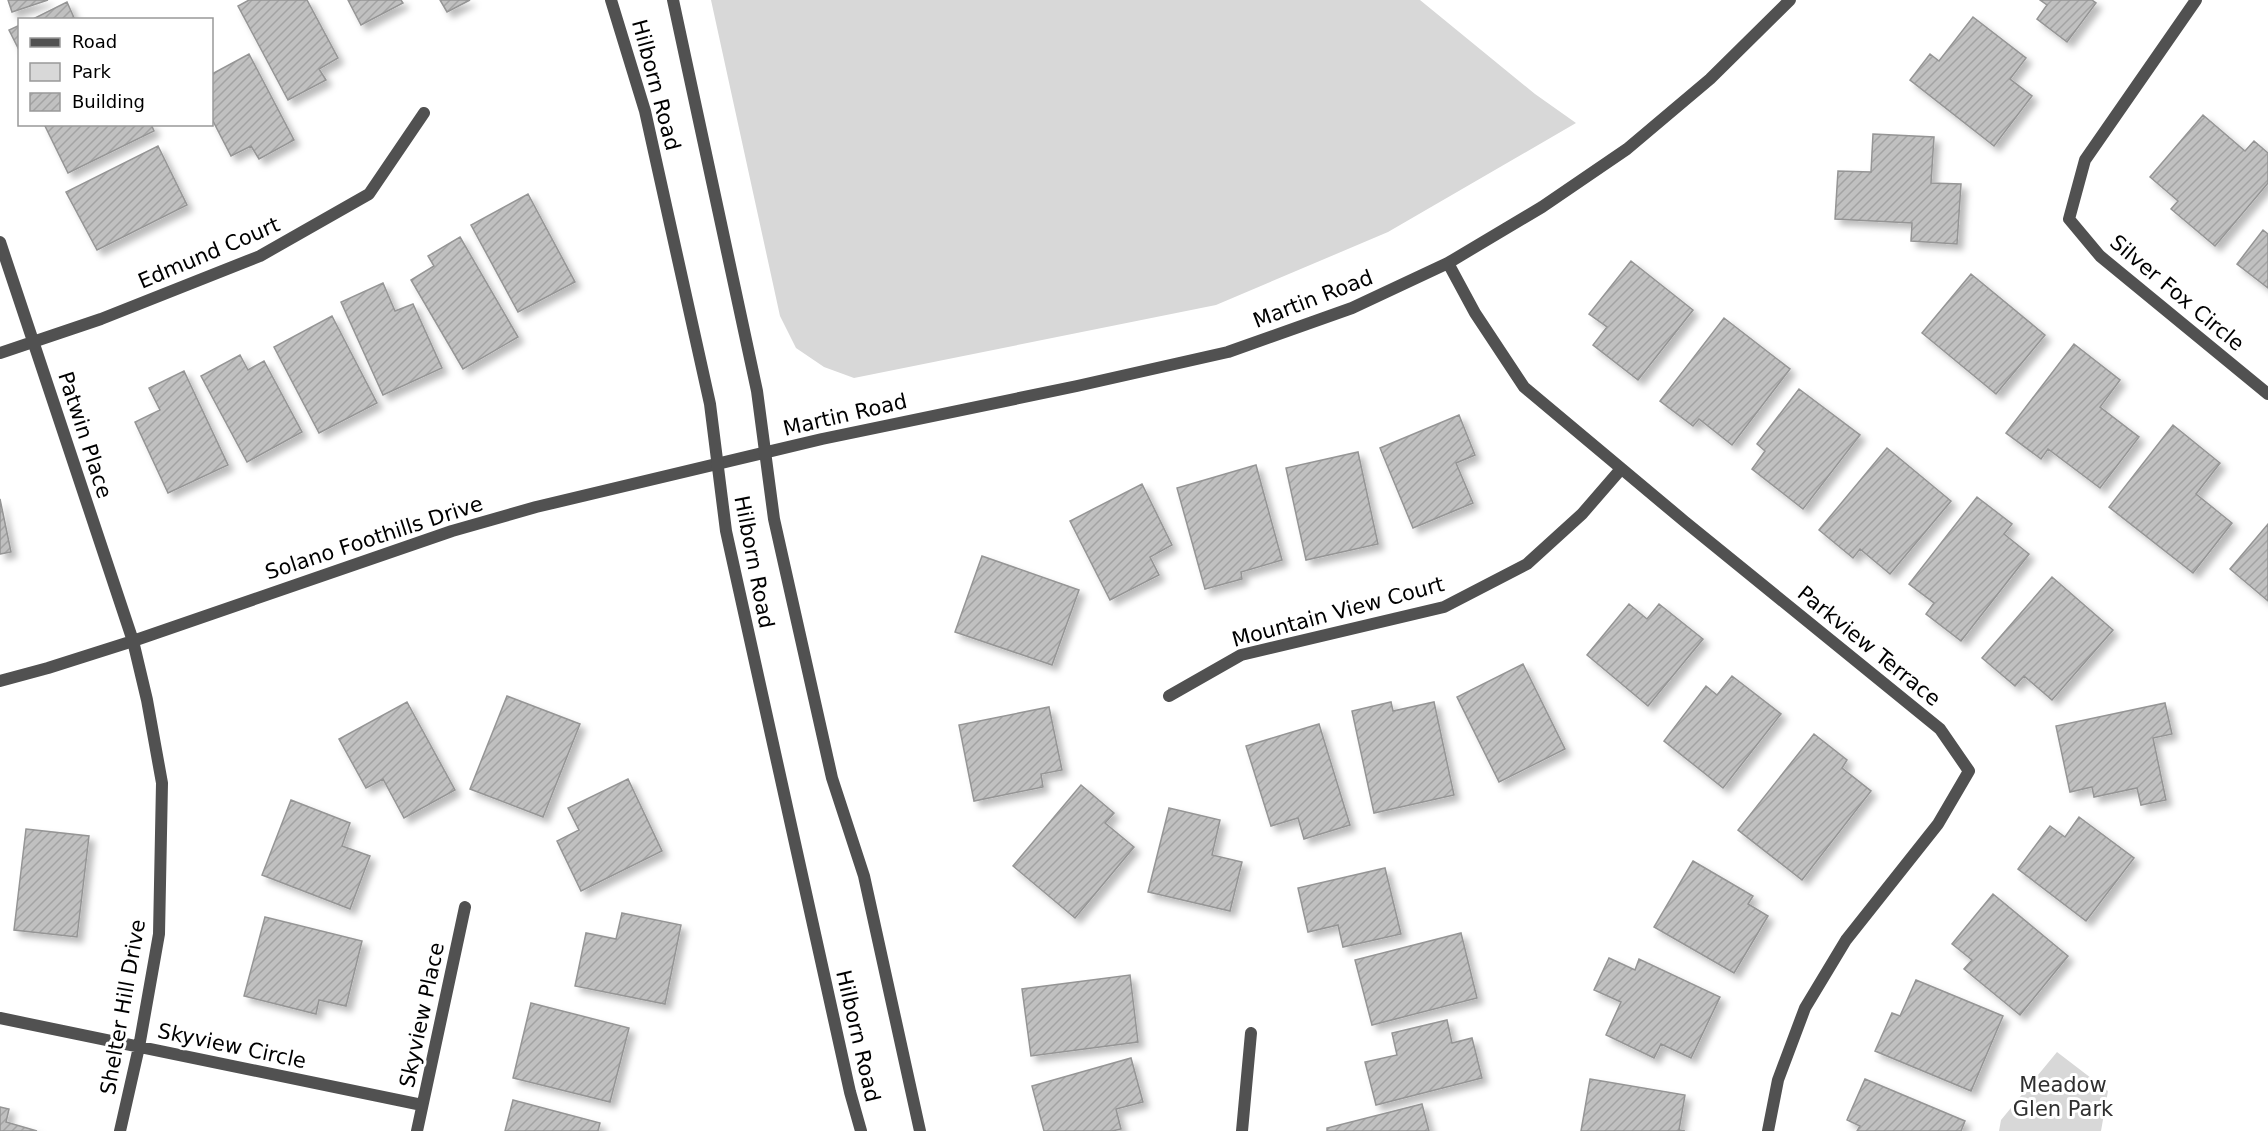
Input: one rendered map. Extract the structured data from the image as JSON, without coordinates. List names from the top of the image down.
{
  "streets": {
    "street": [
      "Hilborn Road",
      "Edmund Court",
      "Silver Fox Circle",
      "Martin Road",
      "Patwin Place",
      "Solano Foothills Drive",
      "Mountain View Court",
      "Parkview Terrace",
      "Shelter Hill Drive",
      "Skyview Place",
      "Skyview Circle"
    ]
  },
  "crossings": [
    ["Hilborn Road", "Martin Road"],
    ["Hilborn Road", "Solano Foothills Drive"],
    ["Edmund Court", "Patwin Place"],
    ["Martin Road", "Solano Foothills Drive"],
    ["Martin Road", "Parkview Terrace"],
    ["Patwin Place", "Solano Foothills Drive"],
    ["Patwin Place", "Shelter Hill Drive"],
    ["Solano Foothills Drive", "Shelter Hill Drive"],
    ["Mountain View Court", "Parkview Terrace"],
    ["Shelter Hill Drive", "Skyview Circle"],
    ["Skyview Place", "Skyview Circle"]
  ],
  "parks": ["Meadow Glen Park"],
  "legend": ["Road", "Park", "Building"]
}
